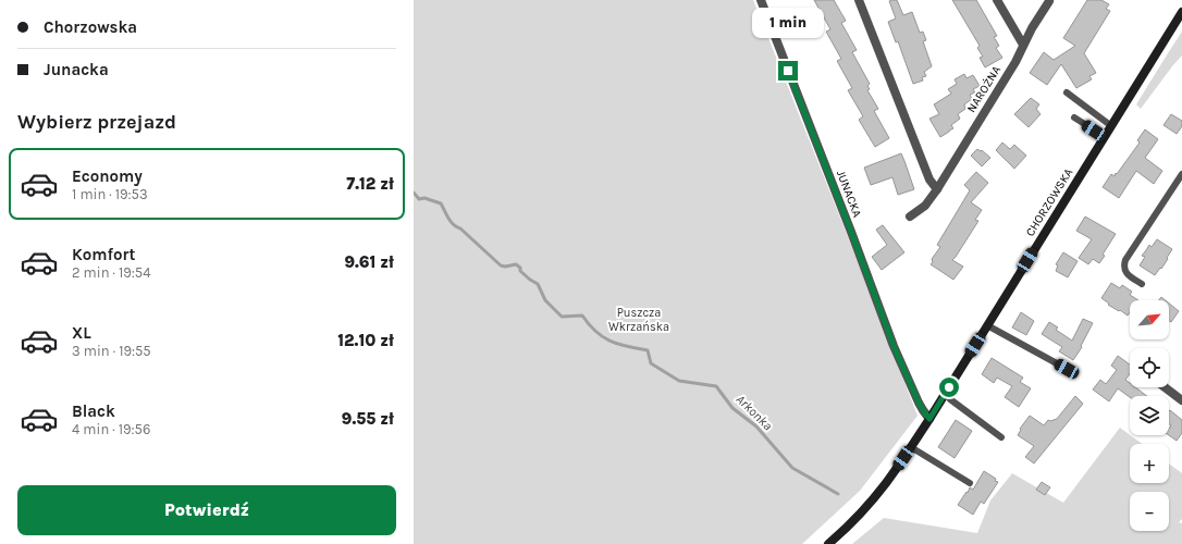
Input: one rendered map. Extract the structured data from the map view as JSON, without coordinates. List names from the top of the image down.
{
  "streets": {
    "street": ["NAROŻNA", "JUNACKA", "CHORZOWSKA"]
  },
  "crossings": [
    ["JUNACKA", "CHORZOWSKA"]
  ],
  "water": ["Arkonka"],
  "parks": ["Puszcza Wkrzańska"],
  "north": "top right",
  "page": {
    "banner": ["Chorzowska", "Junacka"],
    "bubble": "1 min",
    "heading": "Wybierz przejazd",
    "list": [
      {
        "name": "Economy",
        "note": "1 min · 19:53",
        "value": "7.12 zł"
      },
      {
        "name": "Komfort",
        "note": "2 min · 19:54",
        "value": "9.61 zł"
      },
      {
        "name": "XL",
        "note": "3 min · 19:55",
        "value": "12.10 zł"
      },
      {
        "name": "Black",
        "note": "4 min · 19:56",
        "value": "9.55 zł"
      }
    ],
    "map_buttons": ["+", "−"],
    "buttons": "Potwierdź"
  }
}
